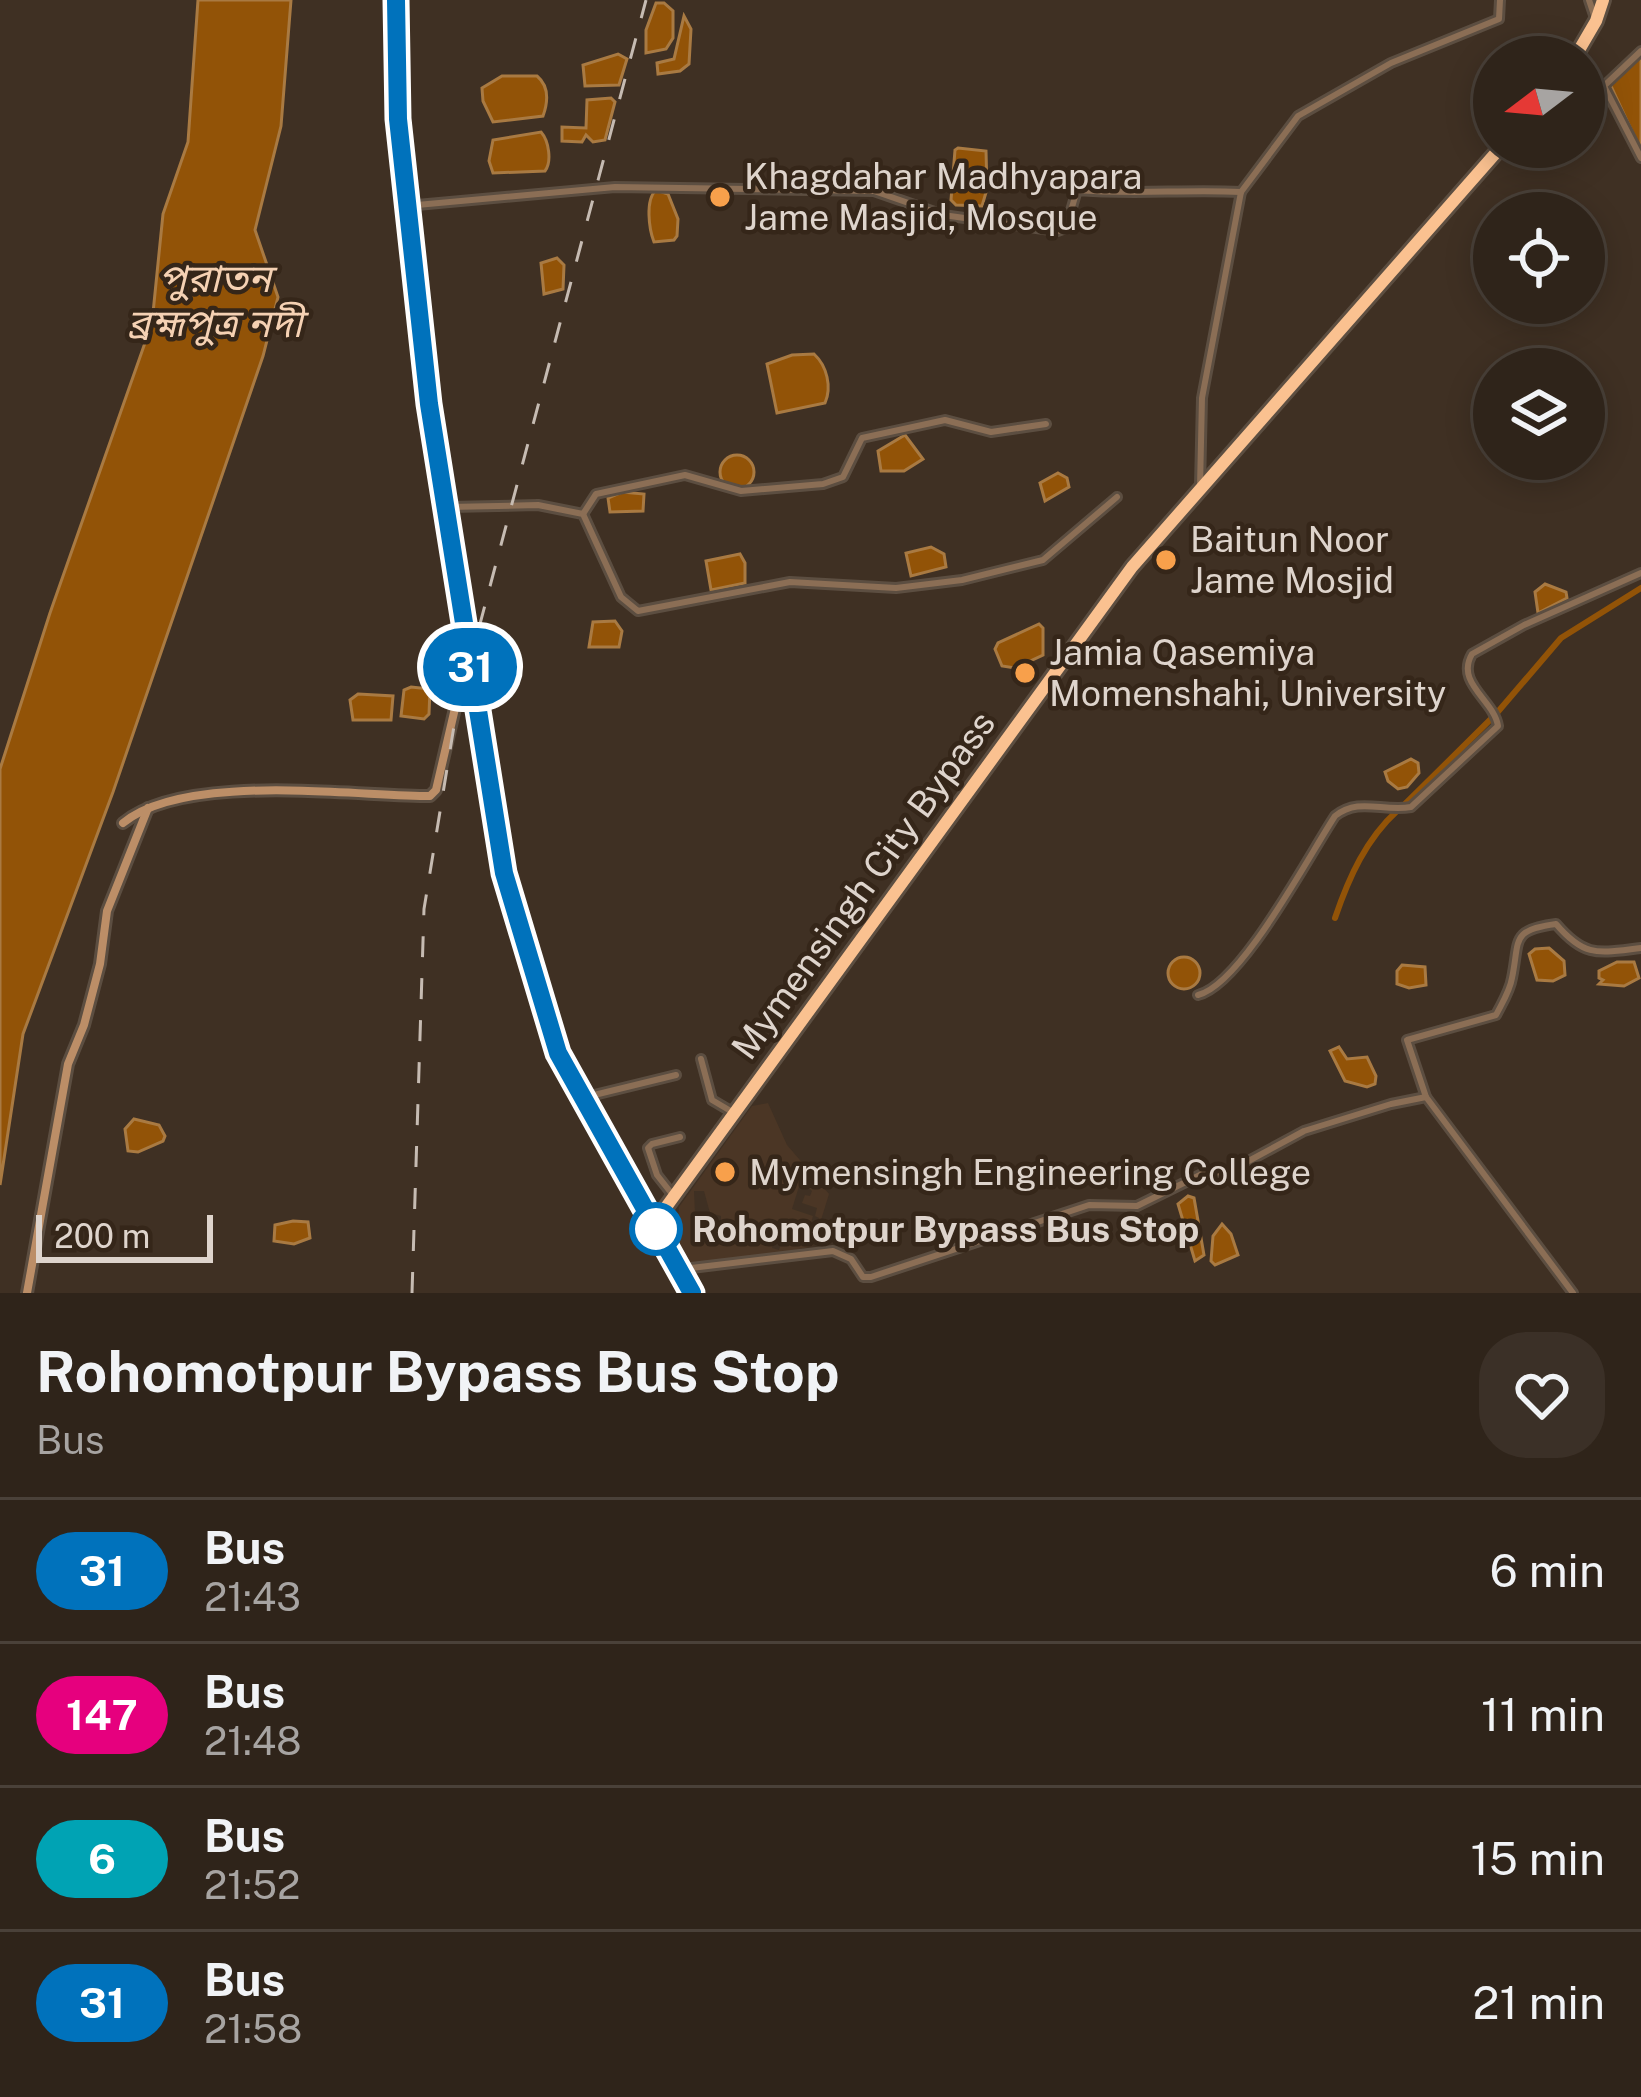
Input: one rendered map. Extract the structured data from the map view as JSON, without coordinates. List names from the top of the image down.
{
  "streets": {
    "highway": ["Mymensingh City Bypass"]
  },
  "water": ["পুরাতন ব্রহ্মপুত্র নদী"],
  "places": [
    "Khagdahar Madhyapara Jame Masjid, Mosque",
    "Baitun Noor Jame Mosjid",
    "Jamia Qasemiya Momenshahi, University",
    "Mymensingh Engineering College",
    "Rohomotpur Bypass Bus Stop"
  ],
  "lines": ["bus line 31"],
  "scale_bar": "200 m",
  "north": "left",
  "page": {
    "on_map": "31",
    "scale": "200 m",
    "heading": ["Rohomotpur Bypass Bus Stop", "Bus"],
    "list": [
      {
        "mark": "31",
        "name": "Bus",
        "note": "21:43",
        "value": "6 min"
      },
      {
        "mark": "147",
        "name": "Bus",
        "note": "21:48",
        "value": "11 min"
      },
      {
        "mark": "6",
        "name": "Bus",
        "note": "21:52",
        "value": "15 min"
      },
      {
        "mark": "31",
        "name": "Bus",
        "note": "21:58",
        "value": "21 min"
      }
    ]
  }
}
